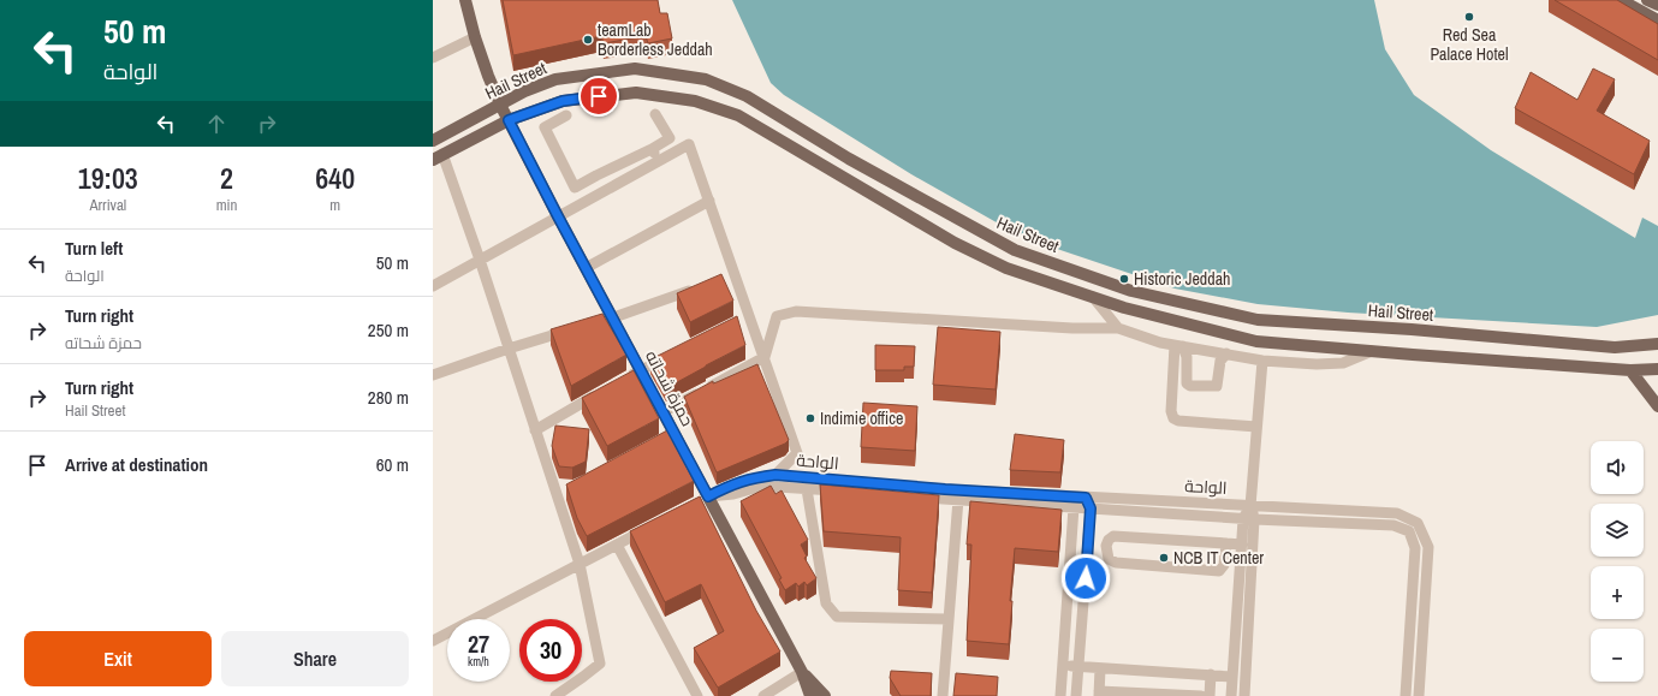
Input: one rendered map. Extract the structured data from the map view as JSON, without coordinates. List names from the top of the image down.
{
  "streets": {
    "main road": ["Hail Street", "حمزة شحاته"],
    "street": ["الواحة"]
  },
  "crossings": [
    ["Hail Street", "حمزة شحاته"],
    ["حمزة شحاته", "الواحة"]
  ],
  "places": [
    "Red Sea Palace Hotel",
    "teamLab Borderless Jeddah",
    "Historic Jeddah",
    "Indimie office",
    "NCB IT Center"
  ],
  "page": {
    "turn": ["50 m", "الواحة"],
    "eta": [
      "19:03",
      "Arrival",
      "2",
      "min",
      "640",
      "m"
    ],
    "list": [
      {
        "name": "Turn left",
        "note": "الواحة",
        "value": "50 m"
      },
      {
        "name": "Turn right",
        "note": "حمزة شحاته",
        "value": "250 m"
      },
      {
        "name": "Turn right",
        "note": "Hail Street",
        "value": "280 m"
      },
      {
        "name": "Arrive at destination",
        "value": "60 m"
      }
    ],
    "map_buttons": ["+", "−"],
    "speed": "27 km/h",
    "limit": "30",
    "buttons": ["Exit", "Share"]
  }
}
